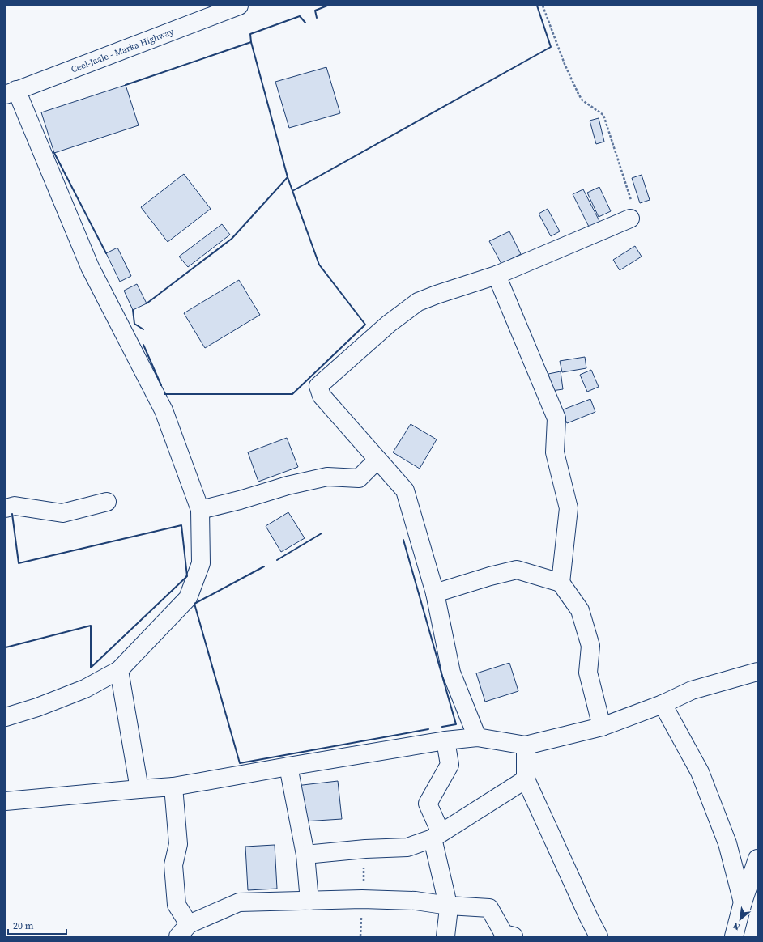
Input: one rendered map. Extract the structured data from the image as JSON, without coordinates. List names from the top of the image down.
{
  "streets": {
    "street": ["Ceel-Jaale - Marka Highway"]
  },
  "scale_bar": "20 m",
  "north": "bottom left"
}
